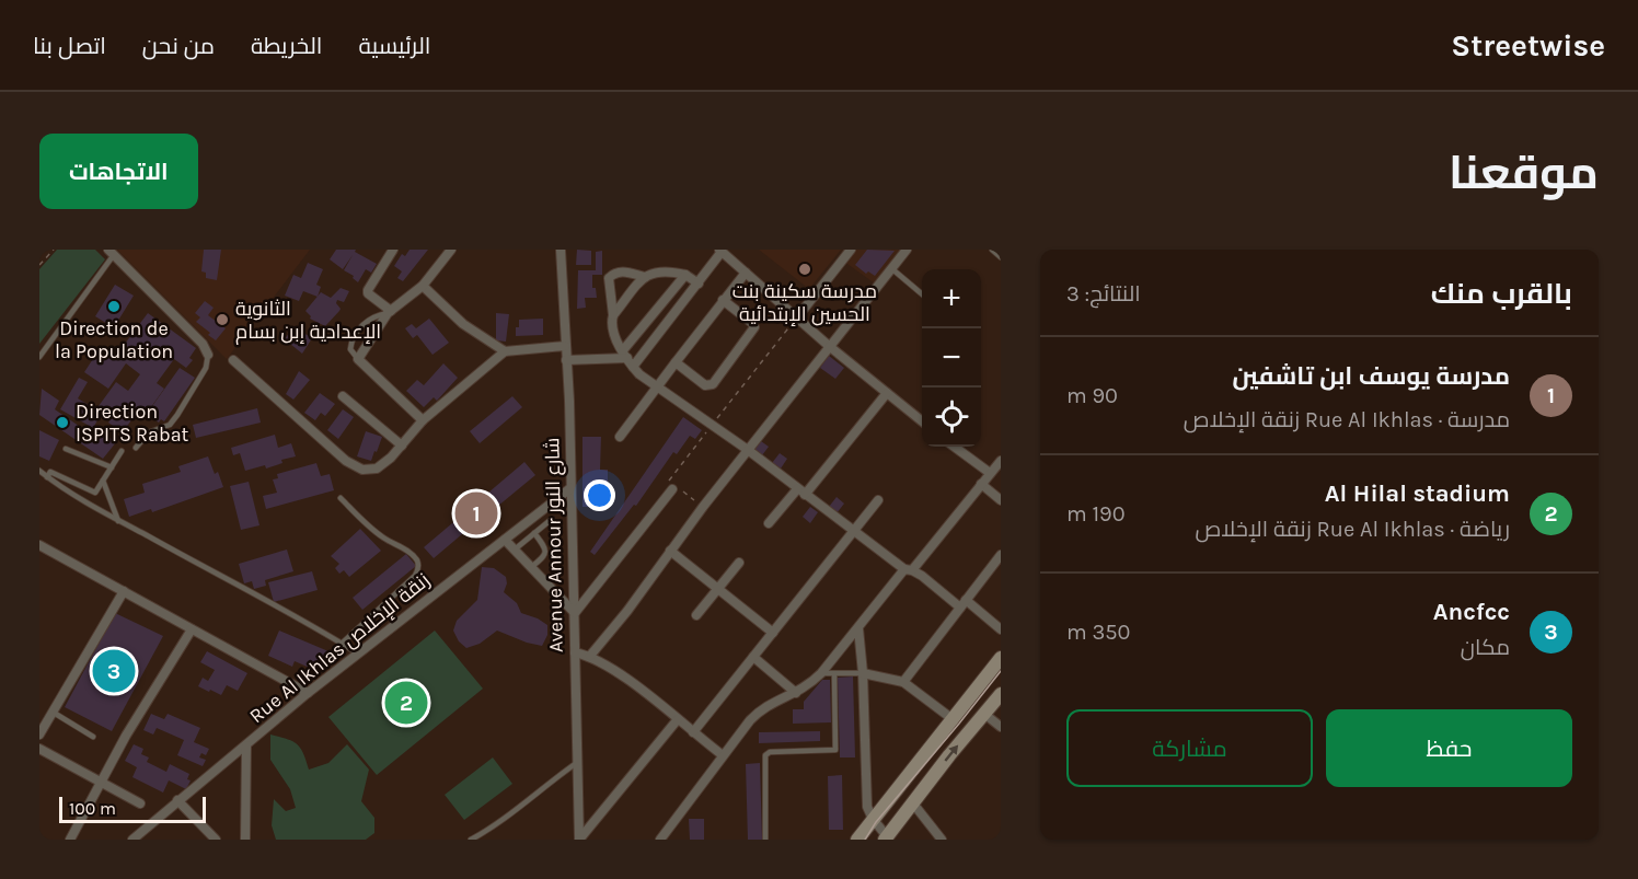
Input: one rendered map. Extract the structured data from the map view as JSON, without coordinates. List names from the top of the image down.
{
  "streets": {
    "street": ["Avenue Annour شارع النور", "Rue Al Ikhlas زنقة الإخلاص"]
  },
  "crossings": [
    ["Avenue Annour شارع النور", "Rue Al Ikhlas زنقة الإخلاص"]
  ],
  "places": [
    "مدرسة سكينة بنت الحسين الإبتدائية",
    "Direction de la Population",
    "الثانوية الإعدادية إبن بسام",
    "Direction ISPITS Rabat"
  ],
  "scale_bar": "100 m",
  "page": {
    "header": "Streetwise",
    "nav": [
      "الرئيسية",
      "الخريطة",
      "من نحن",
      "اتصل بنا"
    ],
    "title": "موقعنا",
    "buttons": [
      "الاتجاهات",
      ["حفظ", "مشاركة"]
    ],
    "heading": ["بالقرب منك", "النتائج: 3"],
    "map_buttons": ["+", "−"],
    "list": [
      {
        "mark": "1",
        "name": "مدرسة يوسف ابن تاشفين",
        "note": "مدرسة · Rue Al Ikhlas زنقة الإخلاص",
        "value": "90 m"
      },
      {
        "mark": "2",
        "name": "Al Hilal stadium",
        "note": "رياضة · Rue Al Ikhlas زنقة الإخلاص",
        "value": "190 m"
      },
      {
        "mark": "3",
        "name": "Ancfcc",
        "note": "مكان",
        "value": "350 m"
      }
    ],
    "pins": ["1", "3", "2"],
    "scale": "100 m"
  }
}
